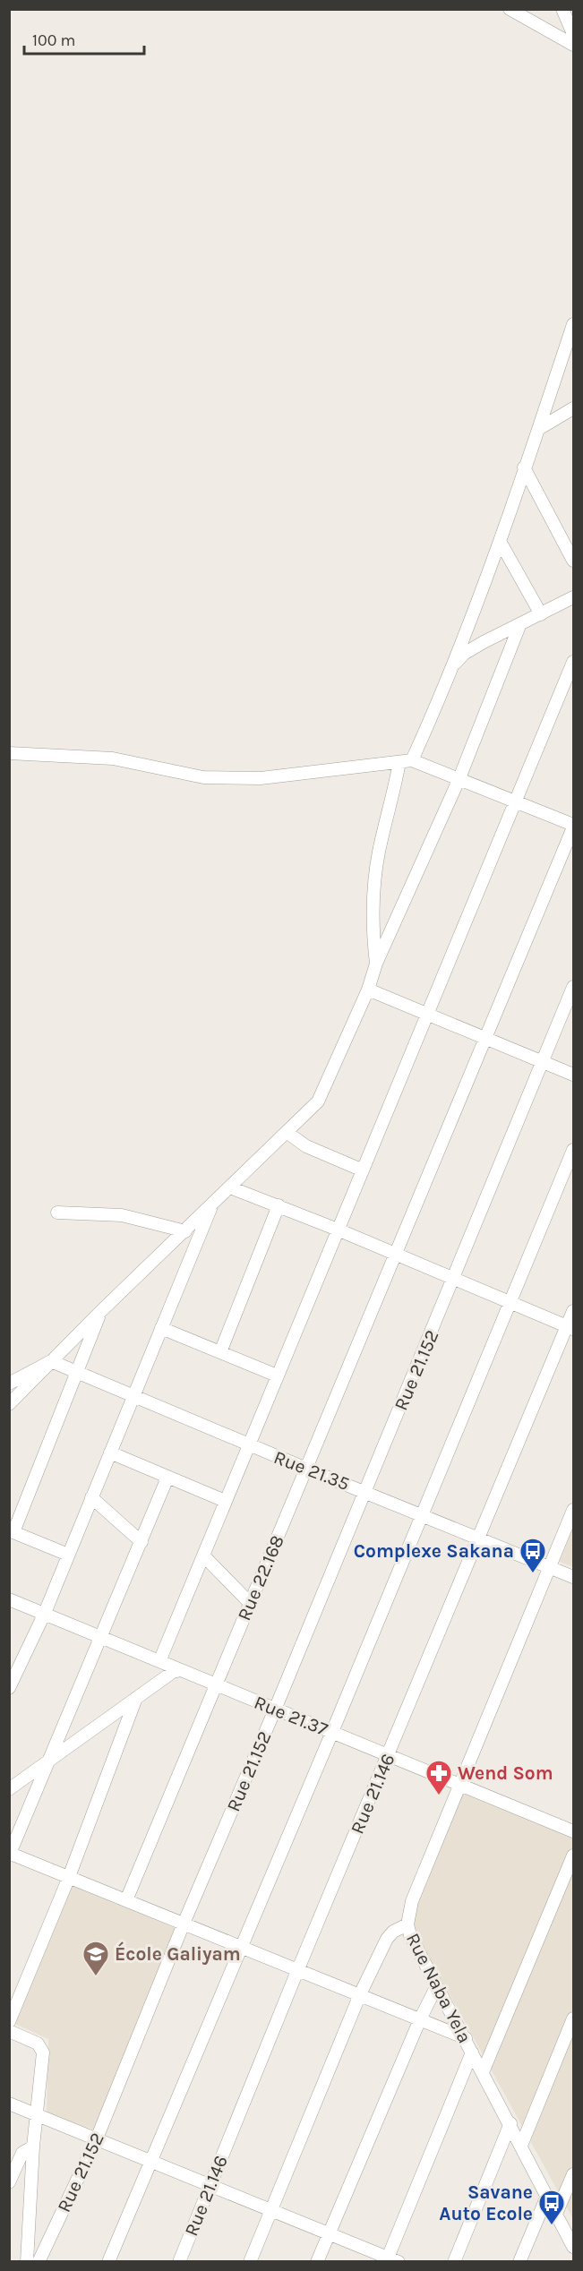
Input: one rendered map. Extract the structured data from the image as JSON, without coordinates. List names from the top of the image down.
{
  "streets": {
    "street": [
      "Rue 21.152",
      "Rue 21.35",
      "Rue 22.168",
      "Rue 21.37",
      "Rue 21.146",
      "Rue Naba Yela"
    ]
  },
  "crossings": [
    ["Rue 21.152", "Rue 21.35"],
    ["Rue 21.152", "Rue 21.37"],
    ["Rue 21.35", "Rue 22.168"],
    ["Rue 21.35", "Rue 21.146"],
    ["Rue 21.35", "Rue Naba Yela"],
    ["Rue 22.168", "Rue 21.37"],
    ["Rue 21.37", "Rue 21.146"],
    ["Rue 21.37", "Rue Naba Yela"]
  ],
  "places": {
    "bus stop": ["Complexe Sakana", "Savane Auto Ecole"],
    "pharmacy": ["Wend Som"],
    "school or university": ["École Galiyam"]
  },
  "scale_bar": "100 m"
}
